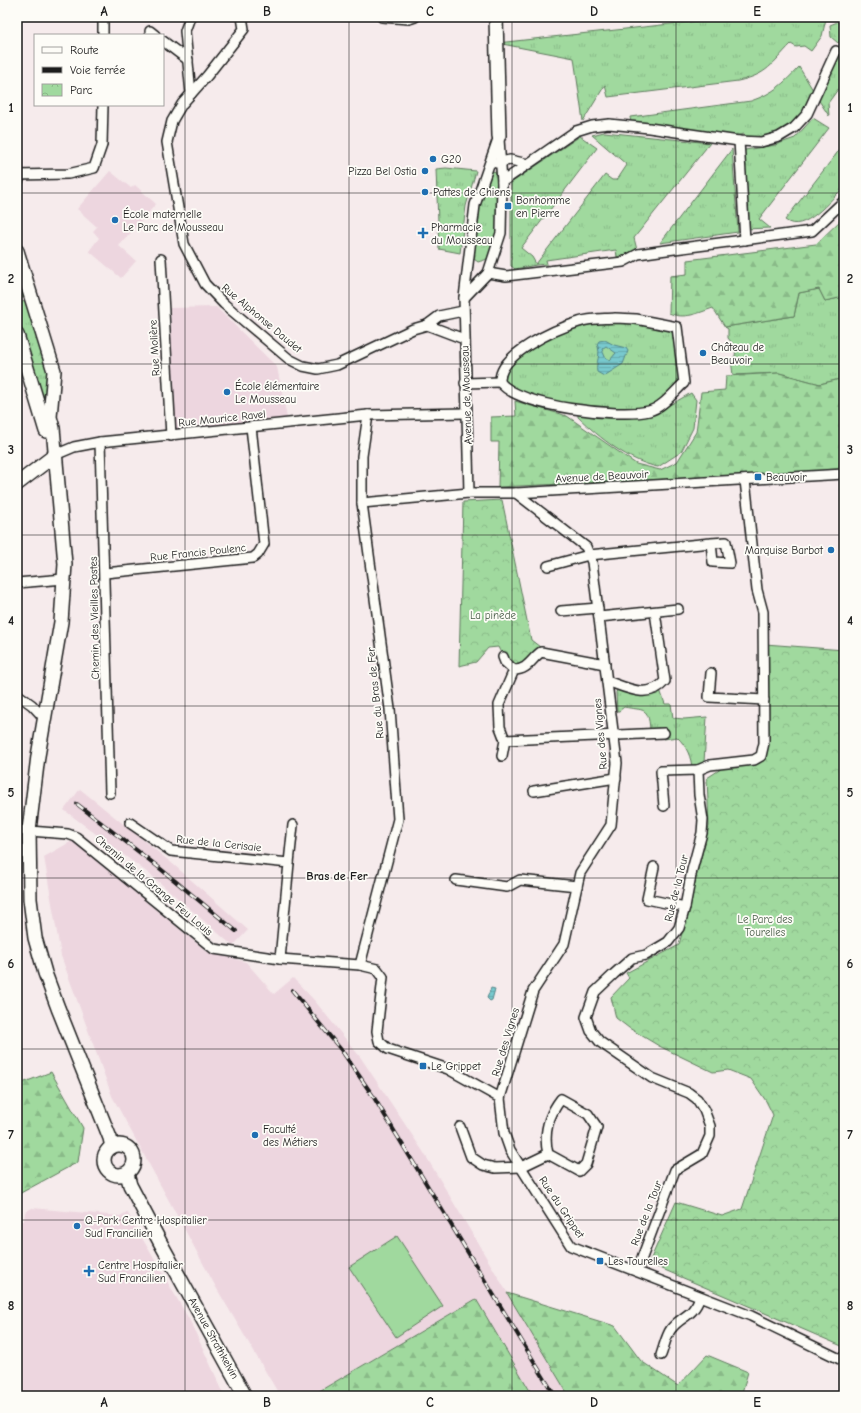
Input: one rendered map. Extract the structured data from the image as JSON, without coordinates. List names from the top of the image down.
{
  "streets": {
    "street": [
      "Rue Alphonse Daudet",
      "Rue Molière",
      "Avenue de Mousseau",
      "Rue Maurice Ravel",
      "Avenue de Beauvoir",
      "Rue Francis Poulenc",
      "Chemin des Vieilles Postes",
      "Rue du Bras de Fer",
      "Rue des Vignes",
      "Rue de la Cerisaie",
      "Chemin de la Grange Feu Louis",
      "Rue de la Tour",
      "Rue du Grippet",
      "Avenue Strathkelvin"
    ]
  },
  "crossings": [
    ["Rue Alphonse Daudet", "Avenue de Mousseau"],
    ["Rue Molière", "Rue Maurice Ravel"],
    ["Avenue de Mousseau", "Rue Maurice Ravel"],
    ["Avenue de Mousseau", "Avenue de Beauvoir"],
    ["Rue Maurice Ravel", "Rue Francis Poulenc"],
    ["Rue Maurice Ravel", "Chemin des Vieilles Postes"],
    ["Rue Maurice Ravel", "Rue du Bras de Fer"],
    ["Avenue de Beauvoir", "Rue du Bras de Fer"],
    ["Avenue de Beauvoir", "Rue des Vignes"],
    ["Rue Francis Poulenc", "Chemin des Vieilles Postes"],
    ["Rue du Bras de Fer", "Chemin de la Grange Feu Louis"],
    ["Rue des Vignes", "Rue du Grippet"],
    ["Rue de la Tour", "Rue du Grippet"]
  ],
  "districts": ["Bras de Fer"],
  "parks": ["La pinède", "Le Parc des Tourelles"],
  "places": {
    "other": [
      "G20",
      "Pizza Bel Ostia",
      "Pattes de Chiens",
      "École maternelle Le Parc de Mousseau",
      "Château de Beauvoir",
      "École élémentaire Le Mousseau",
      "Marquise Barbot",
      "Faculté des Métiers",
      "Q-Park Centre Hospitalier Sud Francilien"
    ],
    "transit": [
      "Bonhomme en Pierre",
      "Beauvoir",
      "Le Grippet",
      "Les Tourelles"
    ],
    "health": ["Pharmacie du Mousseau", "Centre Hospitalier Sud Francilien"]
  },
  "legend": ["Route", "Voie ferrée", "Parc"],
  "grid": {
    "columns": [
      "A",
      "B",
      "C",
      "D",
      "E"
    ],
    "rows": [
      "1",
      "2",
      "3",
      "4",
      "5",
      "6",
      "7",
      "8"
    ]
  }
}
